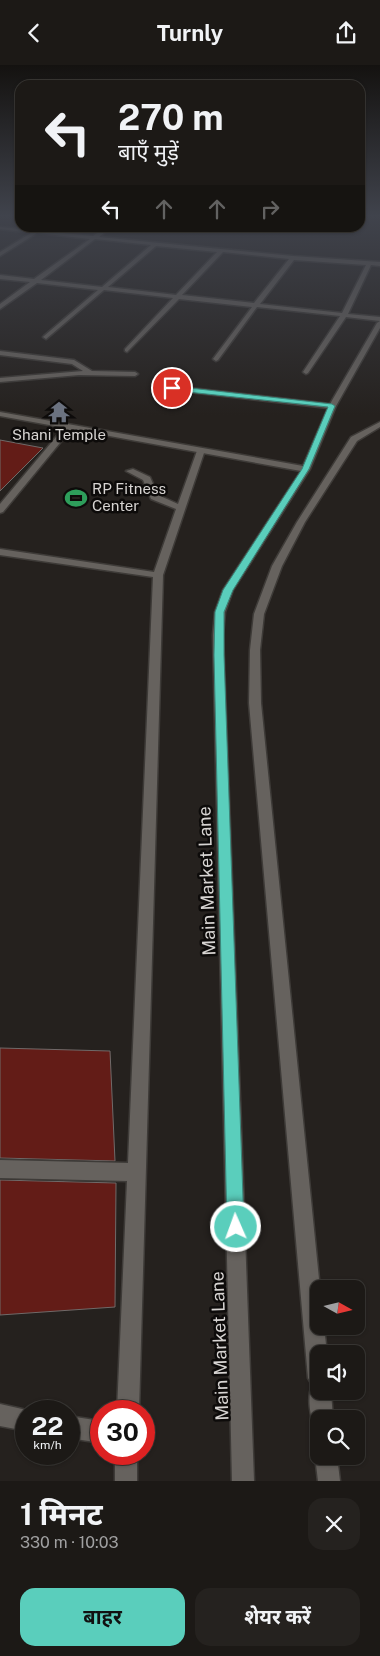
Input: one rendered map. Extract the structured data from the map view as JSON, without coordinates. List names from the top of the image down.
{
  "streets": {
    "street": ["Main Market Lane"]
  },
  "places": {
    "temple": ["Shani Temple"],
    "sports": ["RP Fitness Center"]
  },
  "north": "right",
  "page": {
    "header": "Turnly",
    "turn": ["270 m", "बाएँ मुड़ें"],
    "speed": "22 km/h",
    "limit": "30",
    "heading": ["1 मिनट", "330 m · 10:03"],
    "buttons": ["बाहर", "शेयर करें"]
  }
}
